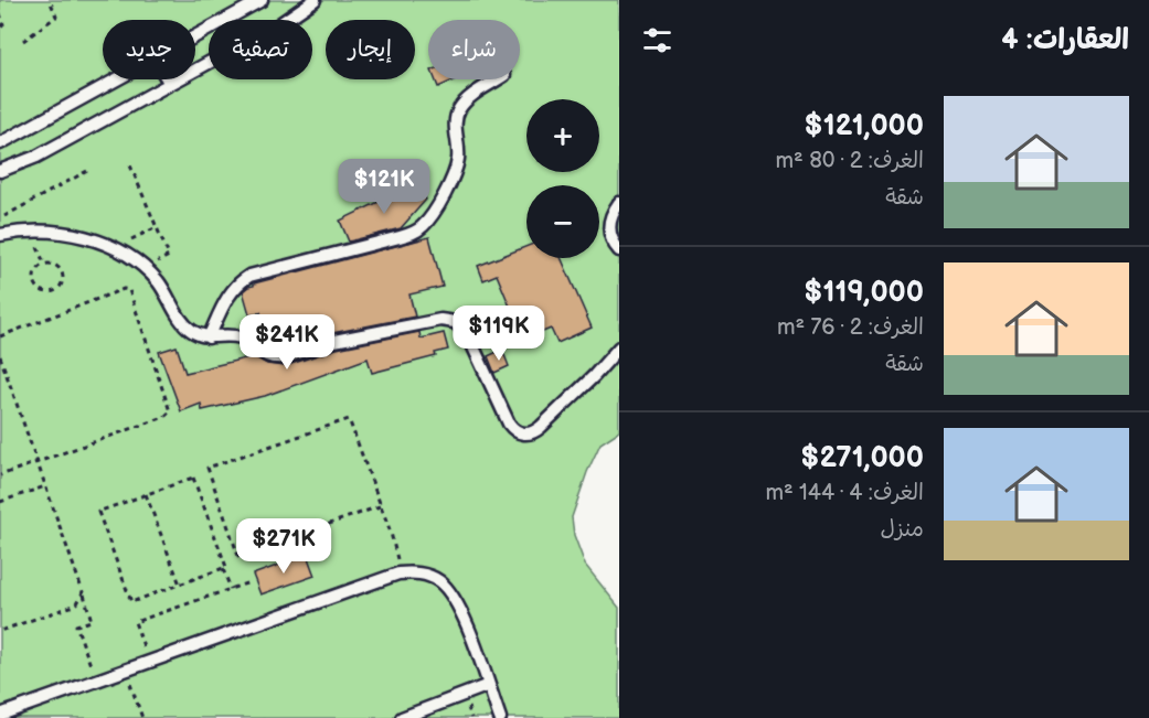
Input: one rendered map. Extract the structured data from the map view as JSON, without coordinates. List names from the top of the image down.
{
  "page": {
    "heading": "العقارات: 4",
    "chip": [
      "شراء",
      "إيجار",
      "تصفية",
      "جديد"
    ],
    "list": [
      {
        "name": "$121,000",
        "note": "الغرف: 2 · 80 m² · شقة"
      },
      {
        "name": "$119,000",
        "note": "الغرف: 2 · 76 m² · شقة"
      },
      {
        "name": "$271,000",
        "note": "الغرف: 4 · 144 m² · منزل"
      }
    ],
    "map_buttons": ["+", "−"],
    "price": [
      "$121K",
      "$119K",
      "$241K",
      "$271K"
    ]
  }
}
